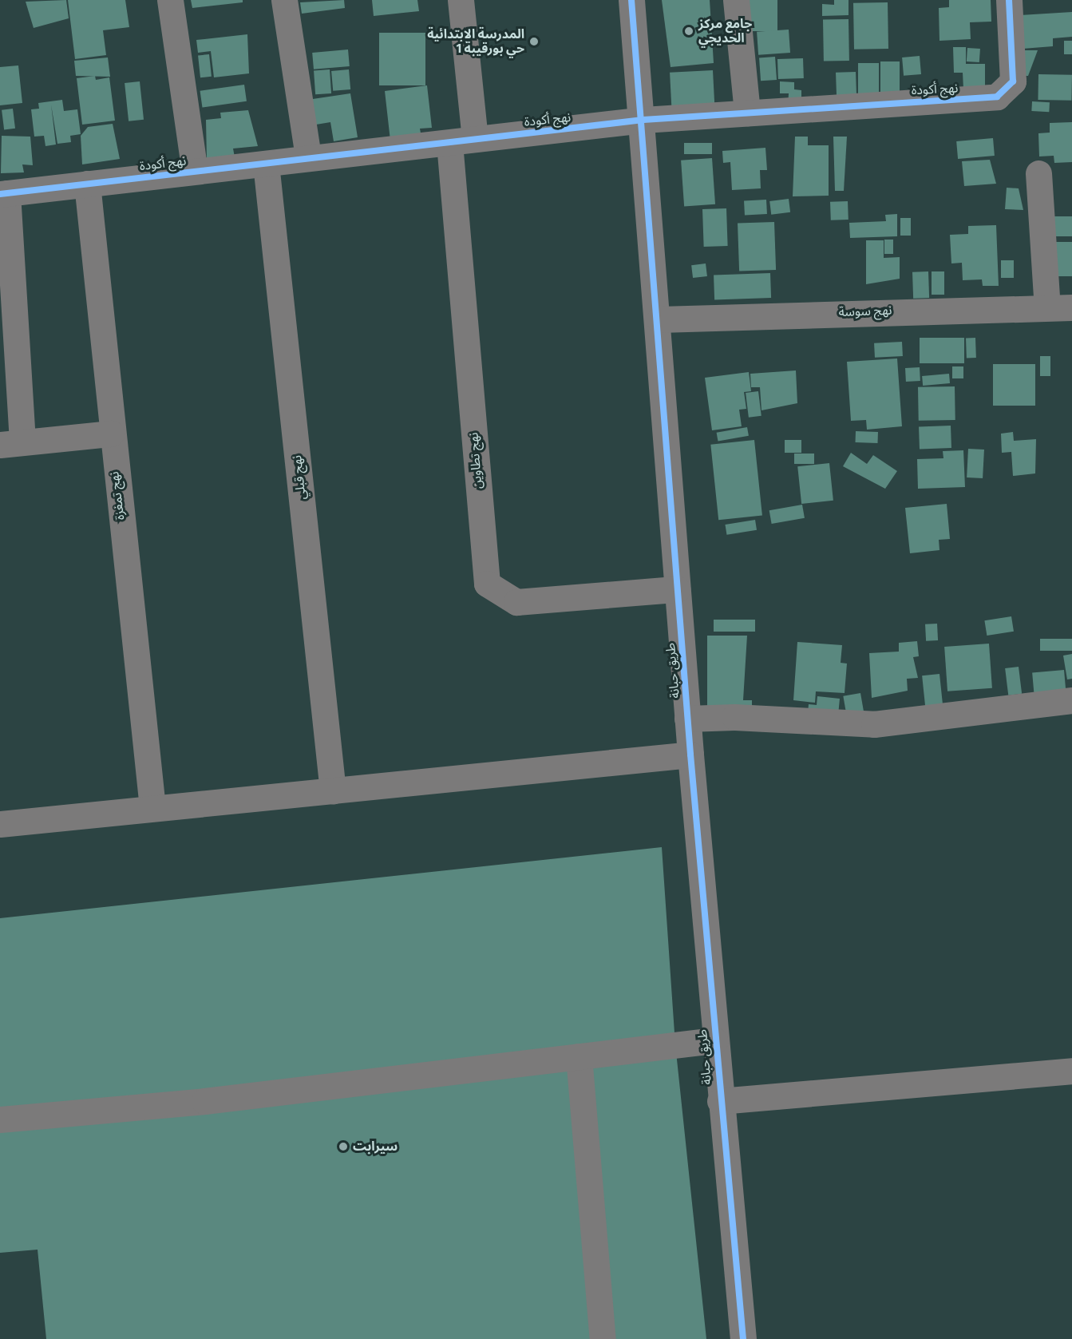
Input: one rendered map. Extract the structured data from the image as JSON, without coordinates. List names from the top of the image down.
{
  "streets": {
    "street": [
      "نهج أكودة",
      "نهج سوسة",
      "نهج تطاوين",
      "نهج قبلي",
      "نهج تمغزة",
      "طريق حبانة"
    ]
  },
  "crossings": [
    ["نهج أكودة", "نهج تطاوين"],
    ["نهج أكودة", "نهج قبلي"],
    ["نهج أكودة", "نهج تمغزة"],
    ["نهج أكودة", "طريق حبانة"],
    ["نهج سوسة", "طريق حبانة"],
    ["نهج تطاوين", "طريق حبانة"]
  ],
  "places": ["جامع مركز الحديجي", "المدرسة الإبتدائية حي بورقيبة 1", "سيرابت"]
}
